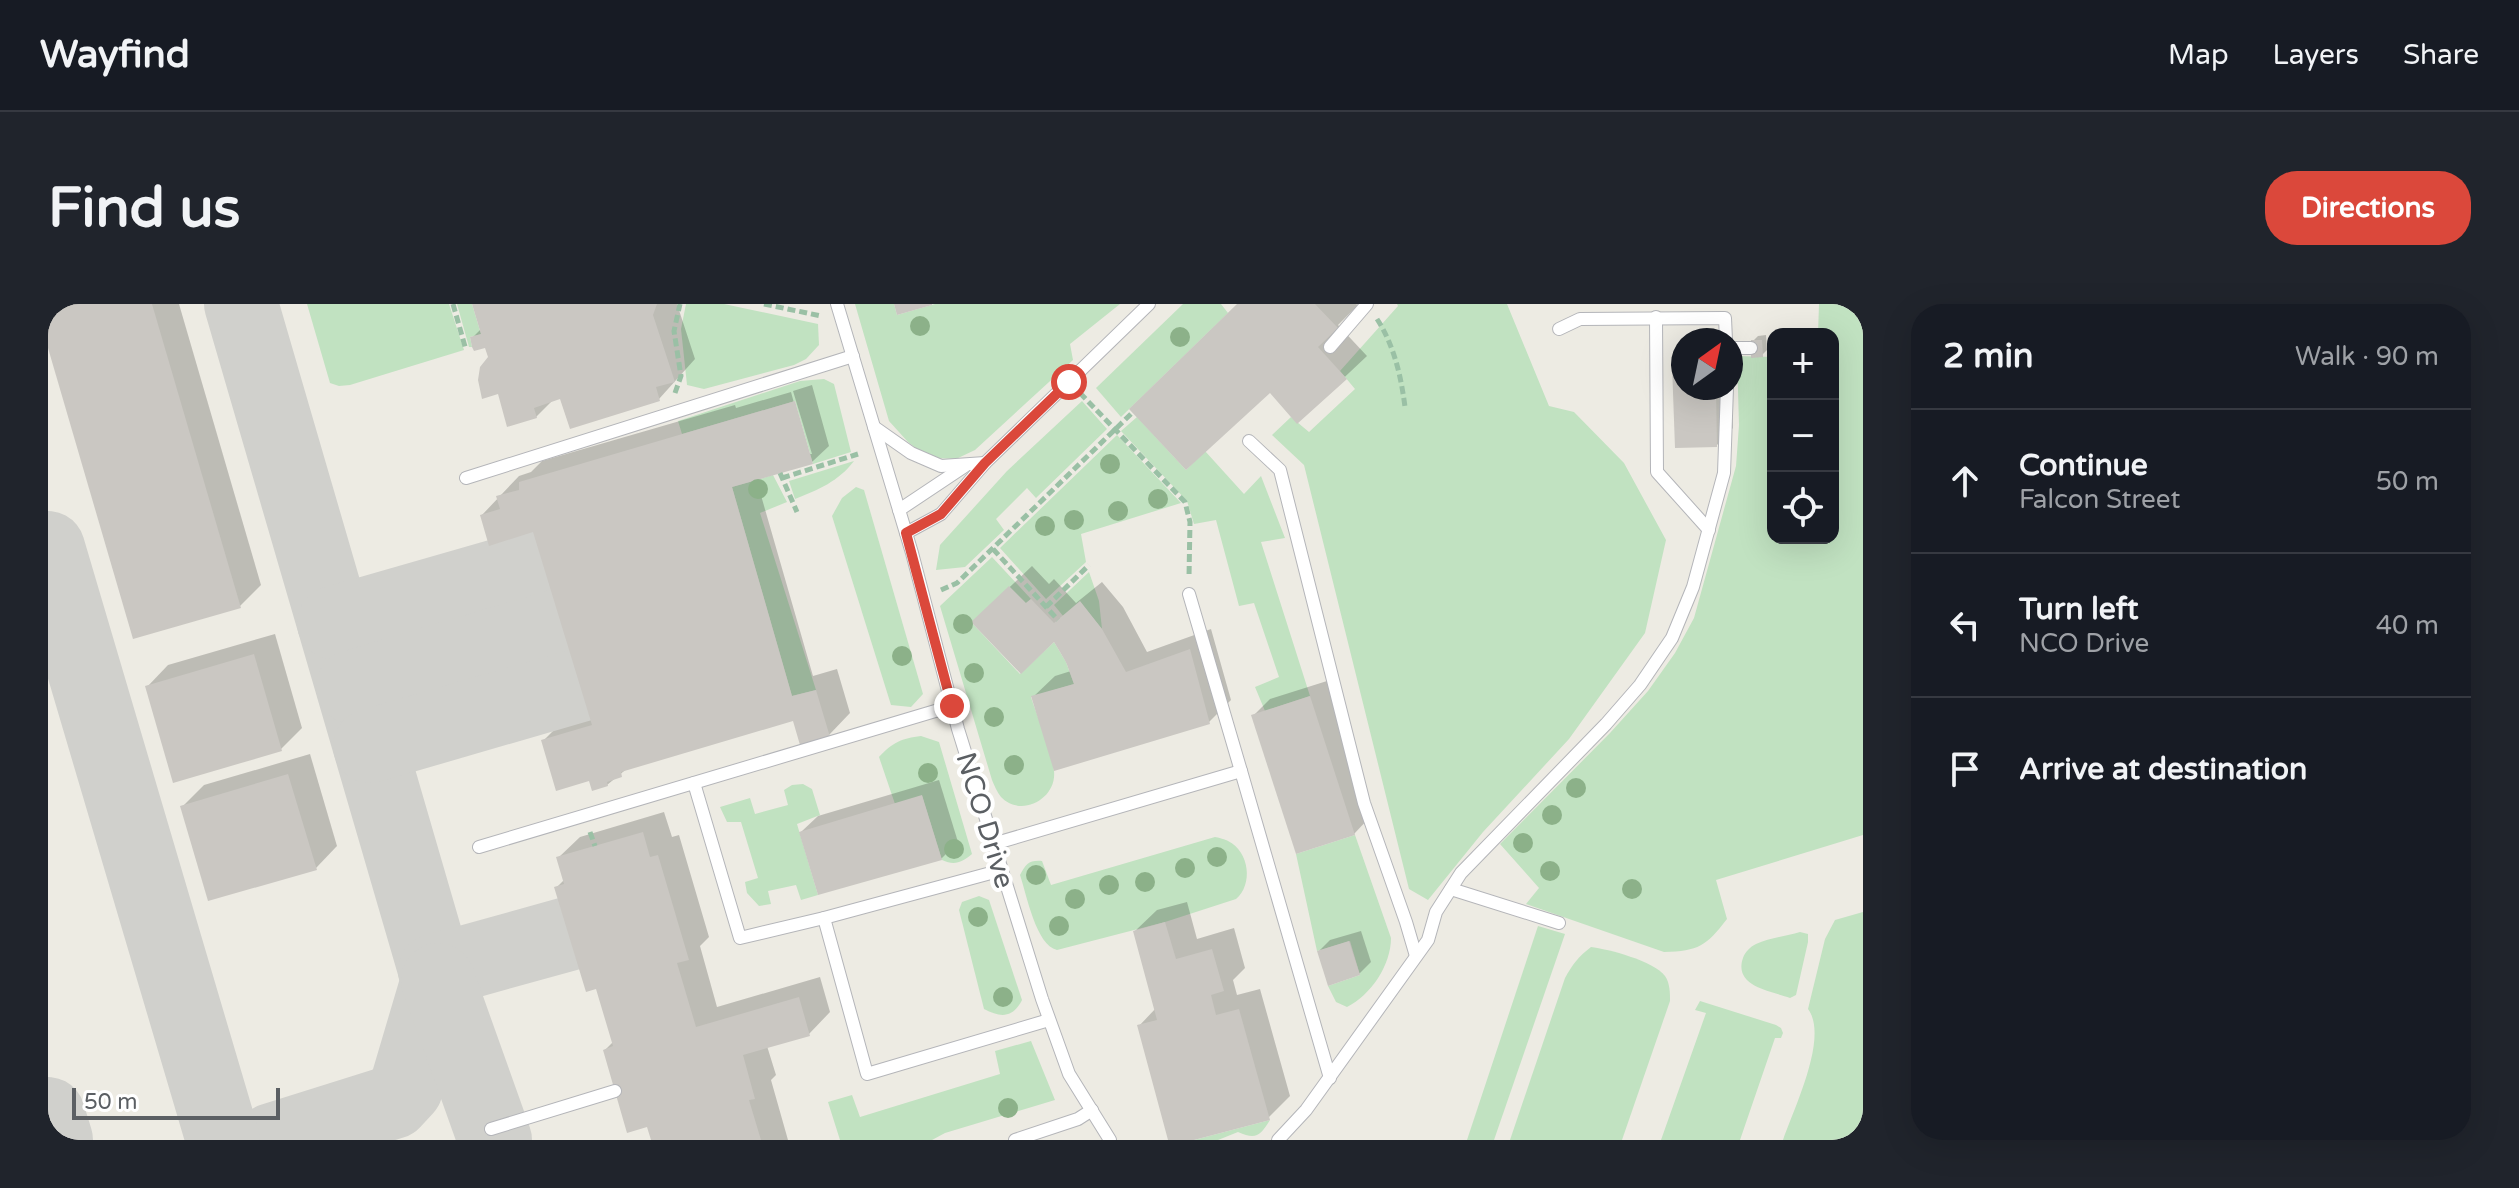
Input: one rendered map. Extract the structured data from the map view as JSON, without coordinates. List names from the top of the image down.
{
  "streets": {
    "lane": ["NCO Drive"]
  },
  "scale_bar": "50 m",
  "north": "top right",
  "page": {
    "header": "Wayfind",
    "nav": ["Map", "Layers", "Share"],
    "buttons": "Directions",
    "title": "Find us",
    "heading": ["2 min", "Walk · 90 m"],
    "map_buttons": ["+", "−"],
    "list": [
      ["Continue", "Falcon Street", "50 m"],
      ["Turn left", "NCO Drive", "40 m"],
      "Arrive at destination"
    ],
    "scale": "50 m"
  }
}
